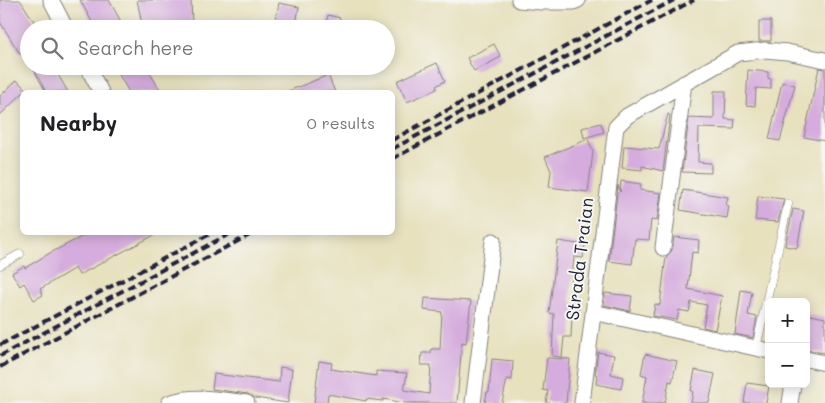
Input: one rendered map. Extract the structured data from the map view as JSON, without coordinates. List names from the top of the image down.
{
  "streets": {
    "street": ["Strada Traian"]
  },
  "page": {
    "search": "Search here",
    "heading": ["Nearby", "0 results"],
    "map_buttons": ["+", "−"]
  }
}
